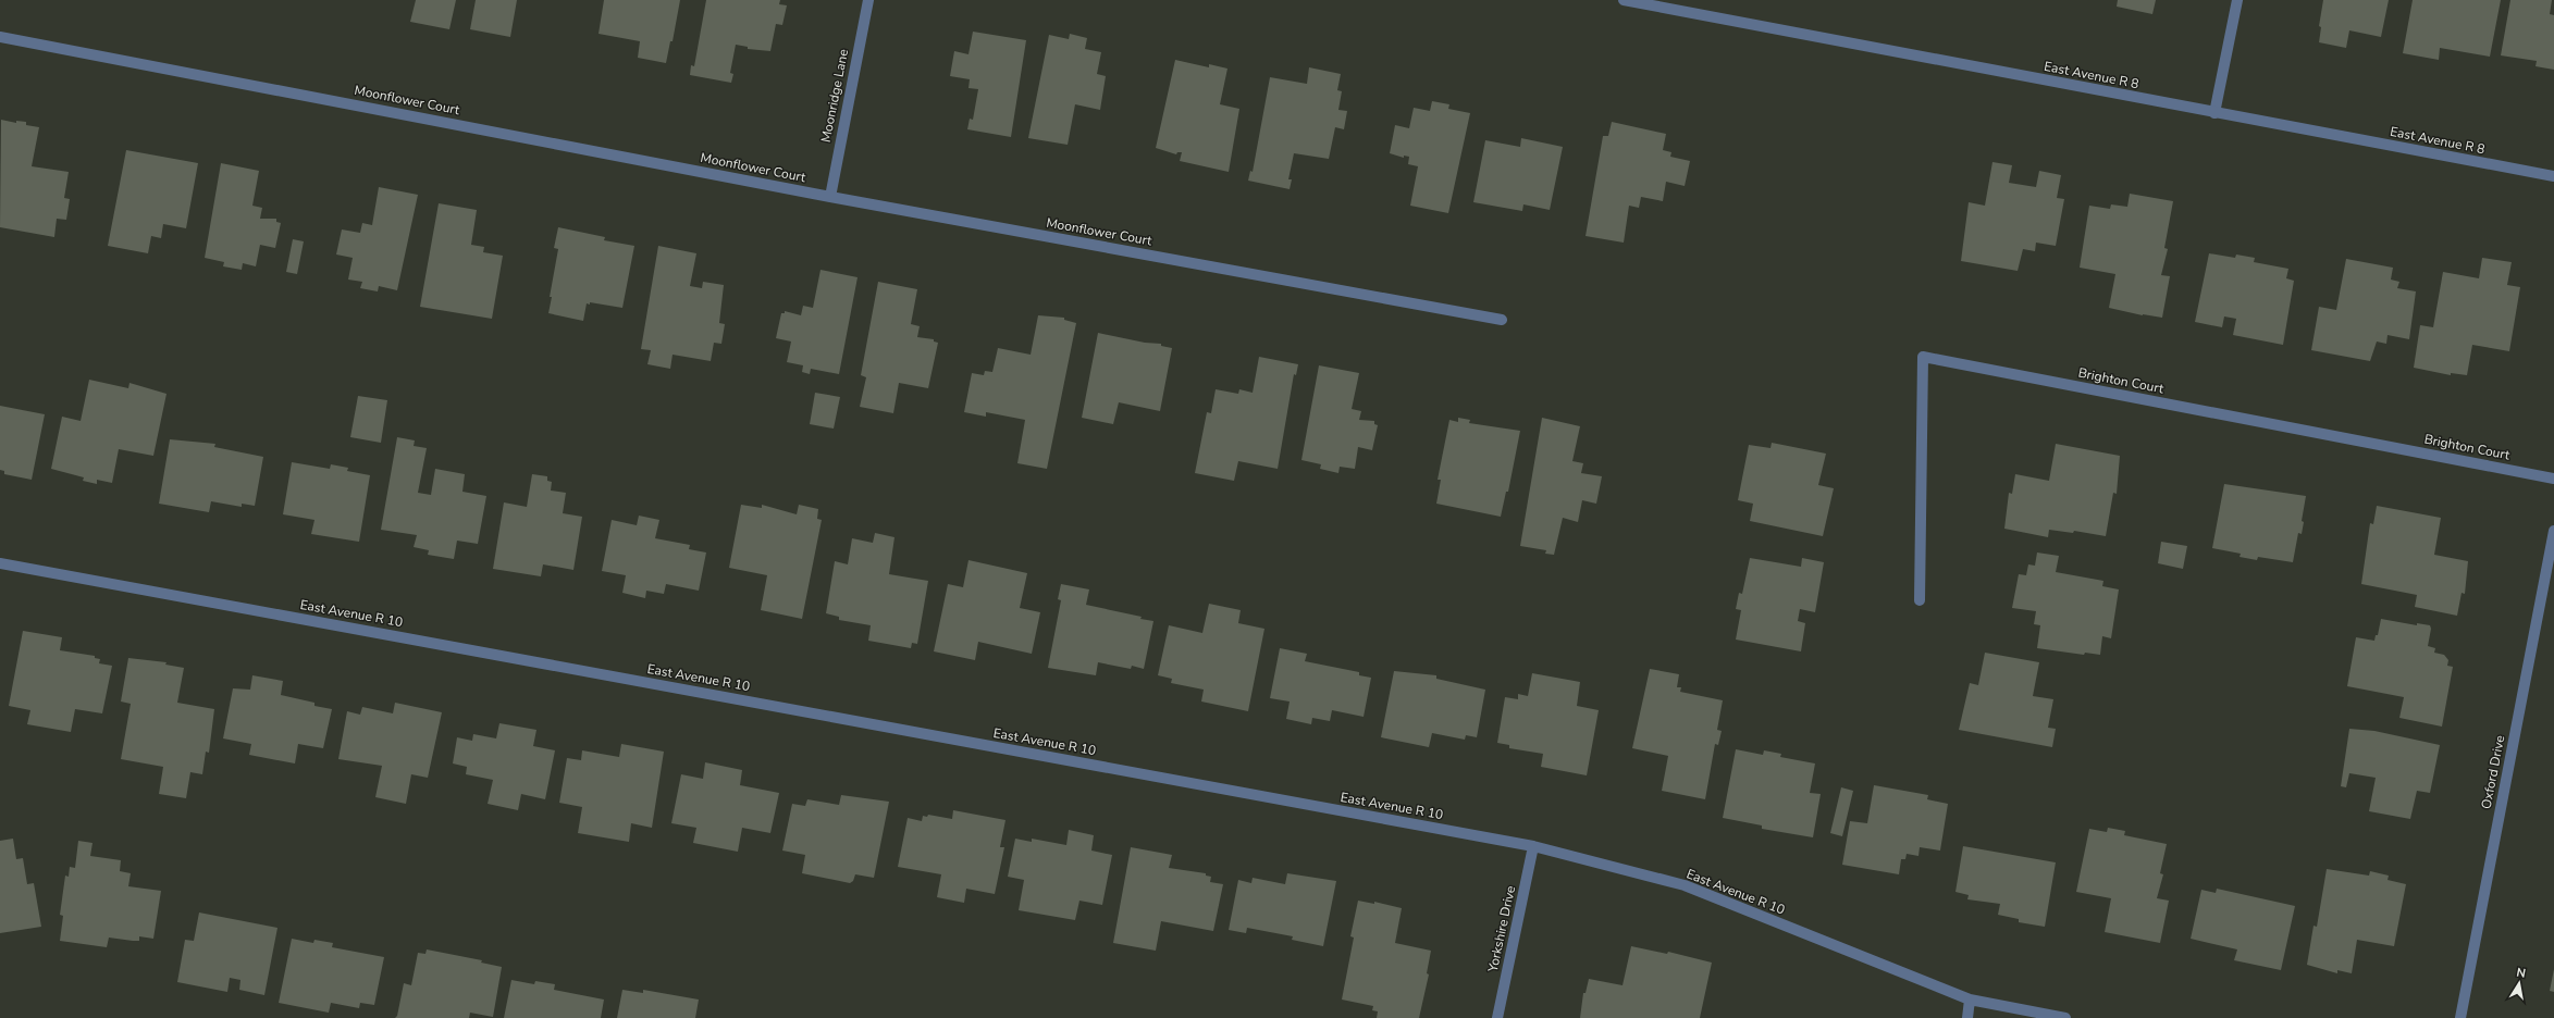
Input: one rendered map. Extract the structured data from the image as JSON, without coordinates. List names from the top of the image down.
{
  "streets": {
    "street": [
      "East Avenue R 8",
      "Moonridge Lane",
      "Moonflower Court",
      "Brighton Court",
      "East Avenue R 10",
      "Oxford Drive",
      "Yorkshire Drive"
    ]
  },
  "crossings": [
    ["Moonridge Lane", "Moonflower Court"],
    ["East Avenue R 10", "Yorkshire Drive"]
  ],
  "north": "top"
}
